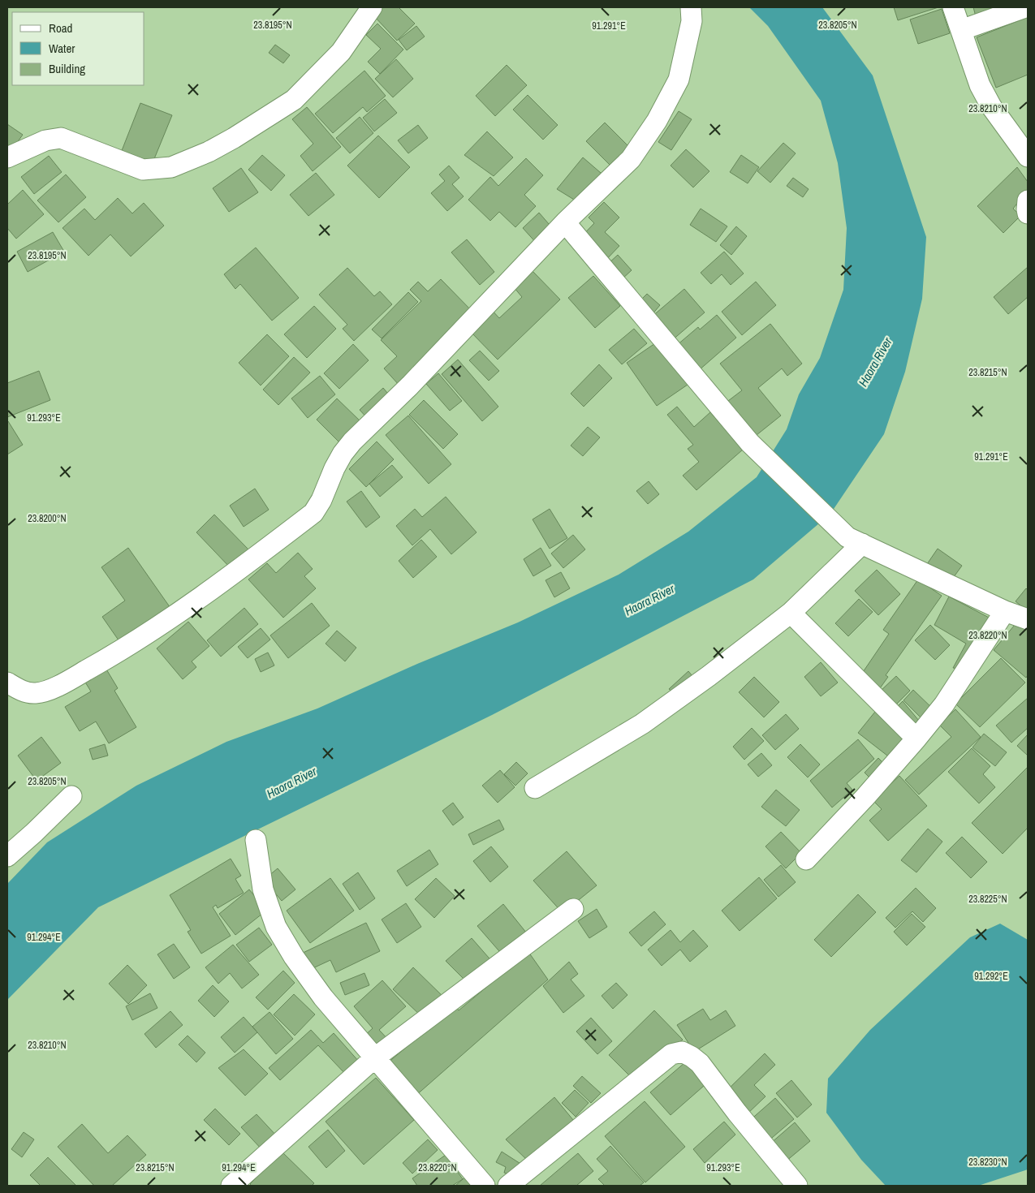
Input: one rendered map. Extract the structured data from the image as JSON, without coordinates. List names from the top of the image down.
{
  "water": ["Haora River"],
  "legend": ["Road", "Water", "Building"],
  "coordinates": [
    "23.8195°N",
    "23.8205°N",
    "91.291°E",
    "23.8210°N",
    "23.8215°N",
    "91.293°E",
    "23.8200°N",
    "23.8220°N",
    "23.8225°N",
    "91.294°E",
    "91.292°E",
    "23.8230°N"
  ]
}
